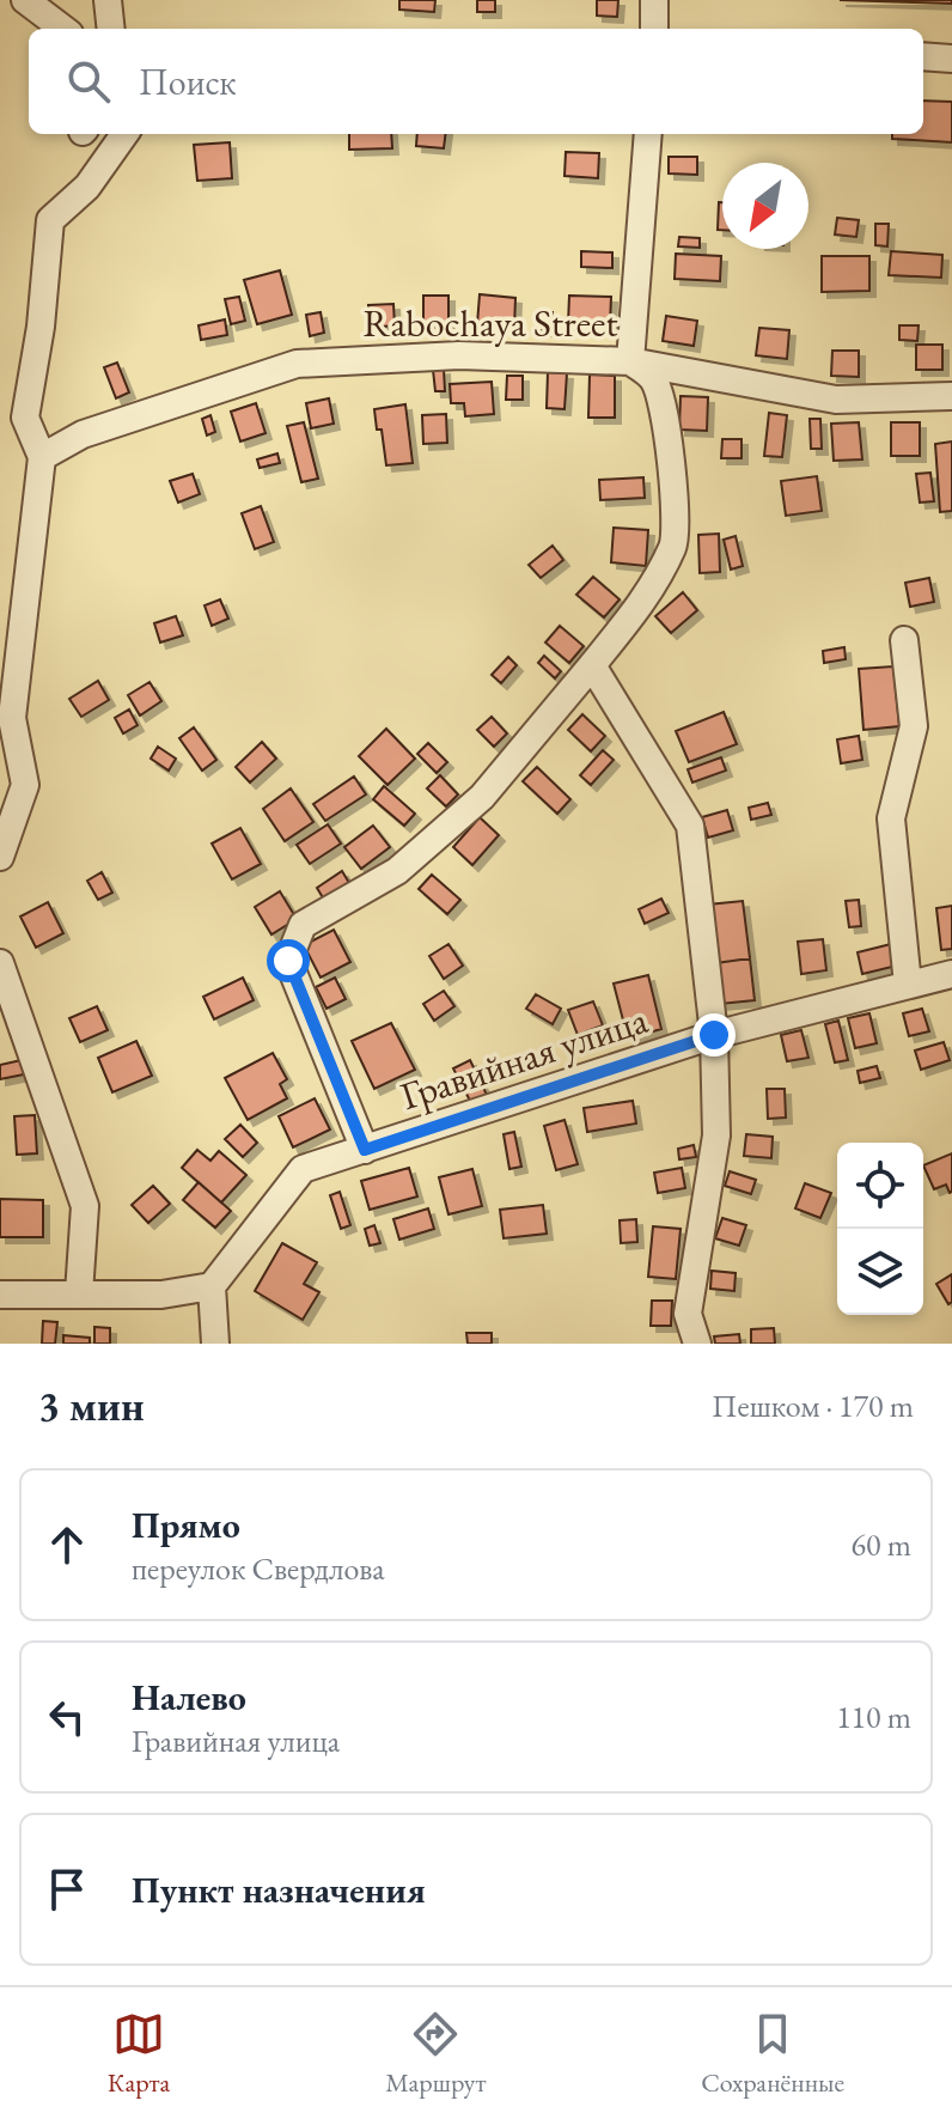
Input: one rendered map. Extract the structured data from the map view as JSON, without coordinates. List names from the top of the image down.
{
  "streets": {
    "street": ["Rabochaya Street", "Гравийная улица"]
  },
  "north": "bottom left",
  "page": {
    "search": "Поиск",
    "heading": ["3 мин", "Пешком · 170 m"],
    "list": [
      ["Прямо", "переулок Свердлова", "60 m"],
      ["Налево", "Гравийная улица", "110 m"],
      "Пункт назначения"
    ],
    "nav": ["Карта", "Маршрут", "Сохранённые"]
  }
}
